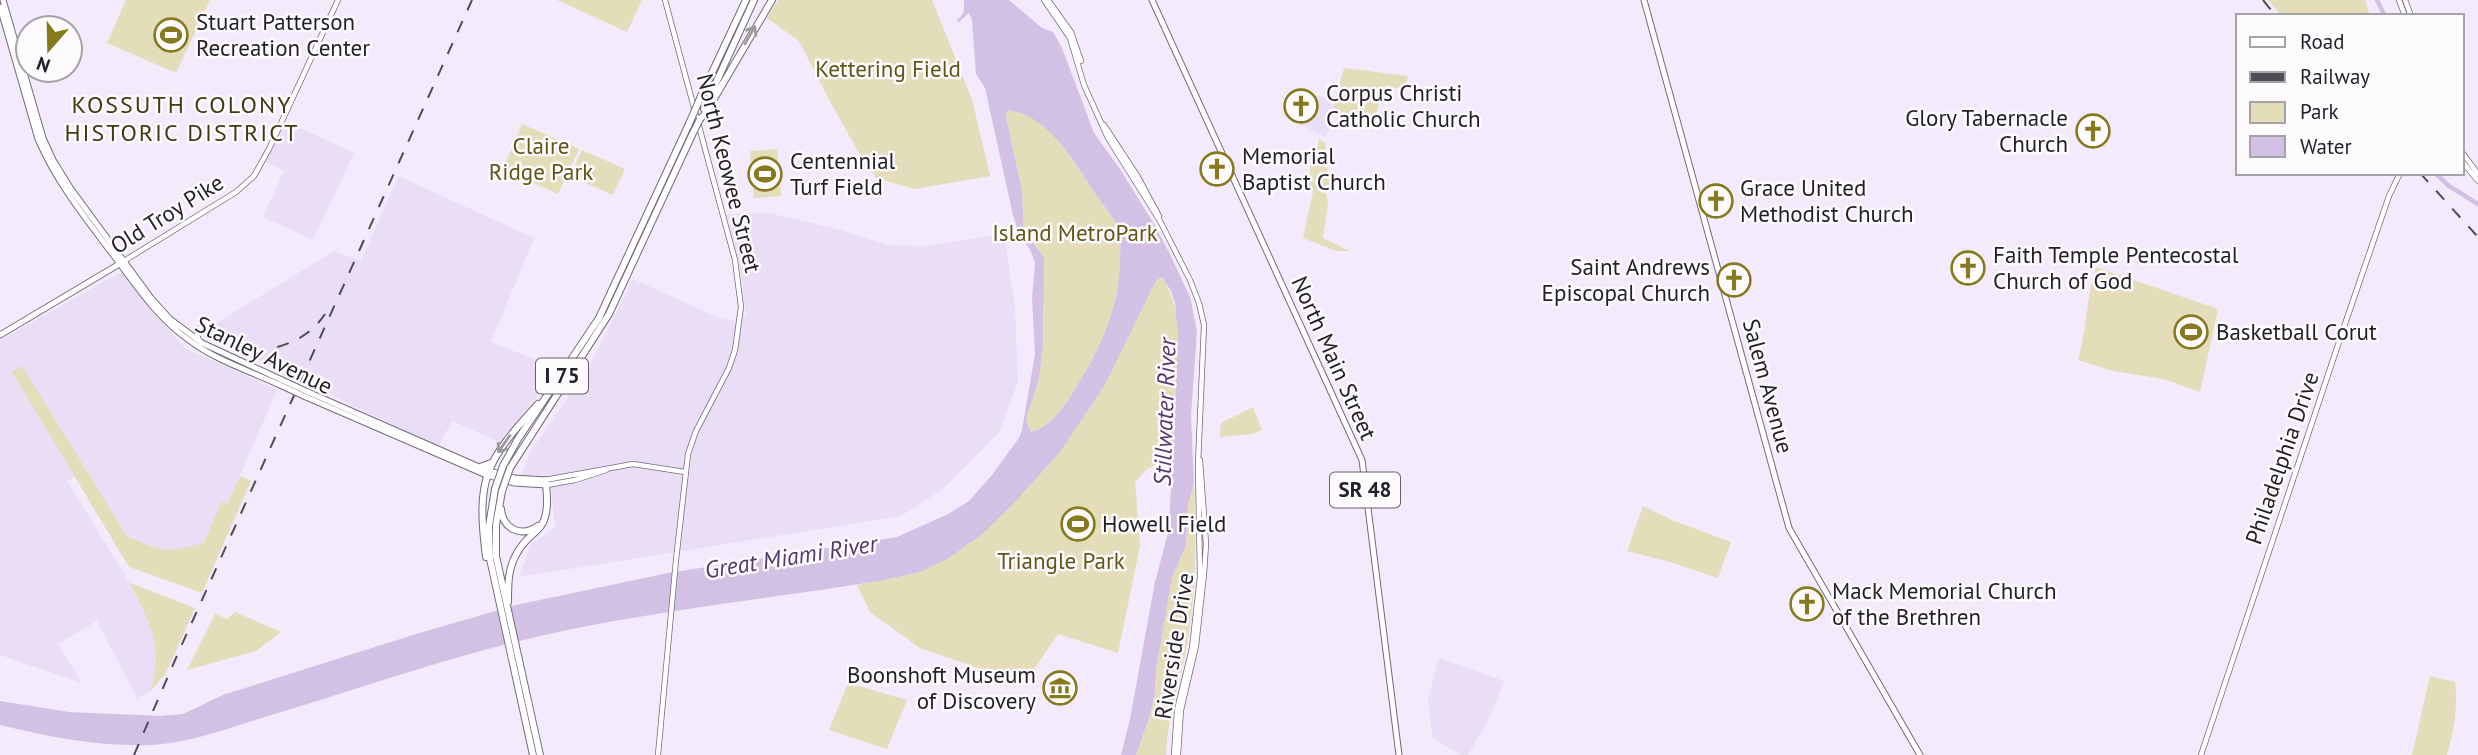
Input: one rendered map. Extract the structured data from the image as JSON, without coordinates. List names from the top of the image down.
{
  "streets": {
    "highway": ["I 75"],
    "main road": [
      "North Keowee Street",
      "Old Troy Pike",
      "Stanley Avenue",
      "North Main Street",
      "Salem Avenue",
      "Philadelphia Drive",
      "SR 48",
      "Riverside Drive"
    ]
  },
  "crossings": [
    ["North Keowee Street", "Stanley Avenue"],
    ["Old Troy Pike", "Stanley Avenue"]
  ],
  "districts": ["KOSSUTH COLONY HISTORIC DISTRICT"],
  "water": ["Stillwater River", "Great Miami River"],
  "parks": [
    "Kettering Field",
    "Claire Ridge Park",
    "Island MetroPark",
    "Triangle Park"
  ],
  "places": {
    "sports": [
      "Stuart Patterson Recreation Center",
      "Centennial Turf Field",
      "Basketball Corut",
      "Howell Field"
    ],
    "church": [
      "Corpus Christi Catholic Church",
      "Glory Tabernacle Church",
      "Memorial Baptist Church",
      "Grace United Methodist Church",
      "Faith Temple Pentecostal Church of God",
      "Saint Andrews Episcopal Church",
      "Mack Memorial Church of the Brethren"
    ],
    "museum": ["Boonshoft Museum of Discovery"]
  },
  "legend": [
    "Road",
    "Railway",
    "Park",
    "Water"
  ],
  "north": "bottom"
}
